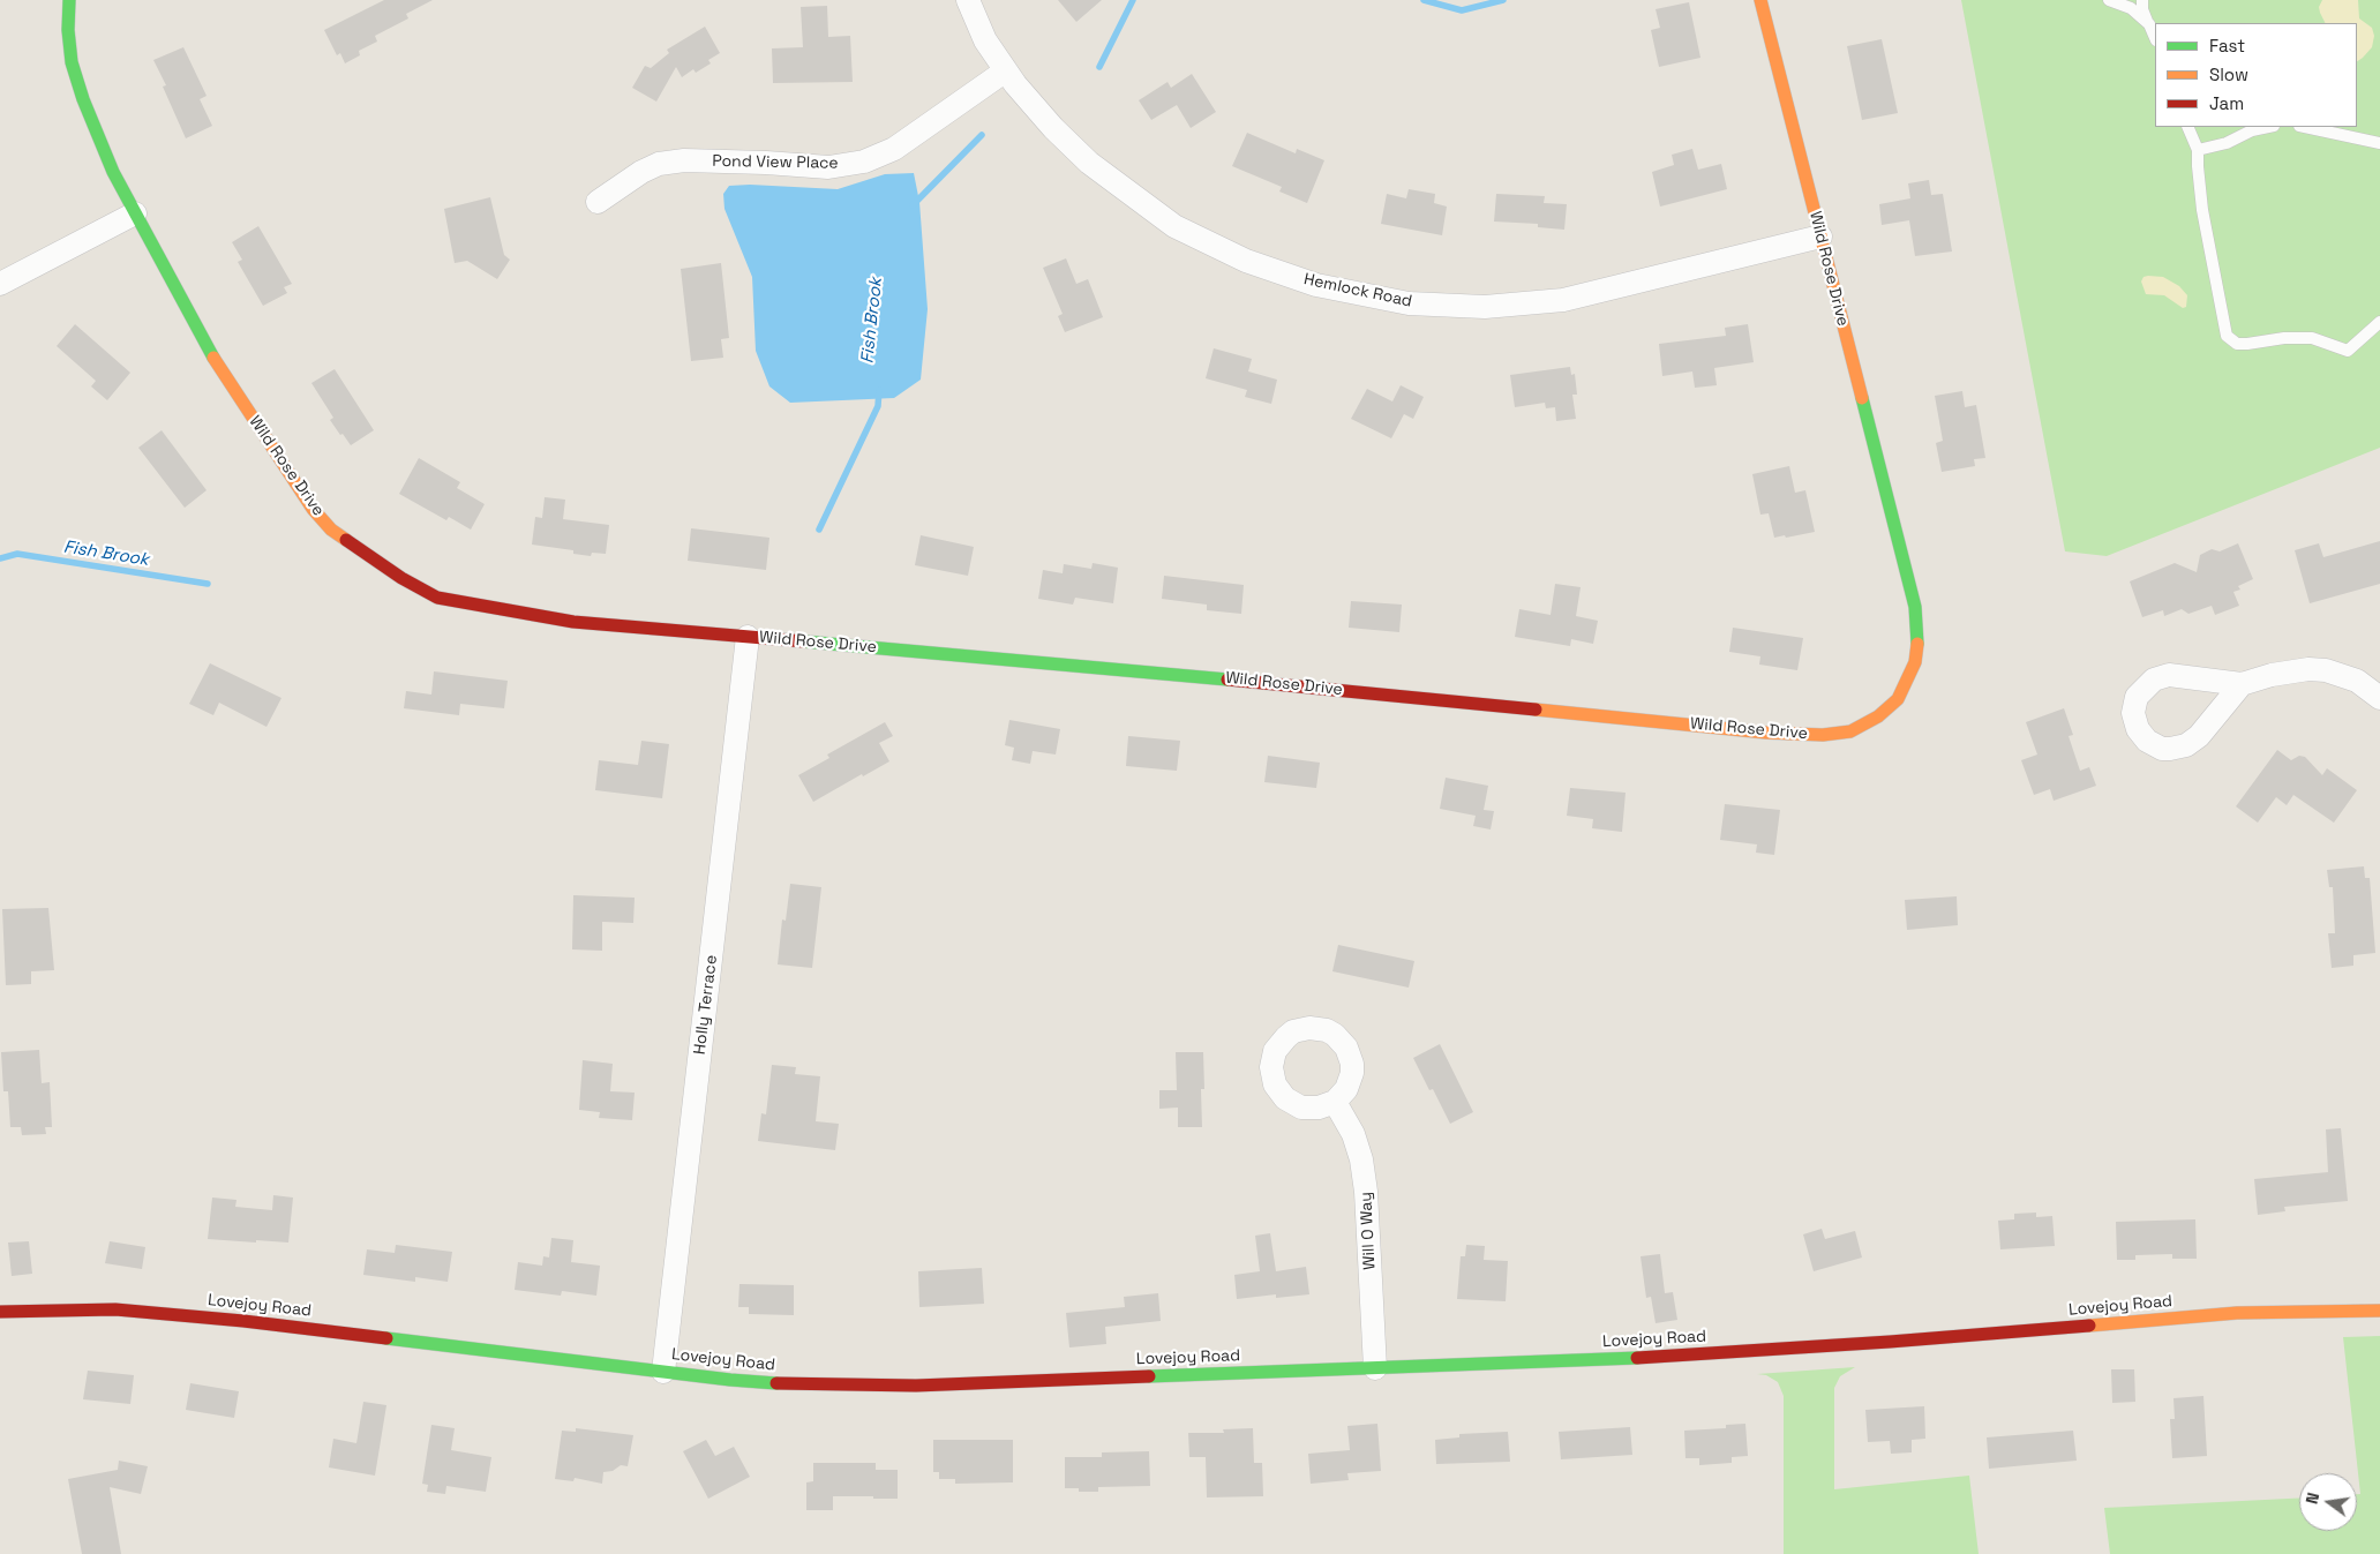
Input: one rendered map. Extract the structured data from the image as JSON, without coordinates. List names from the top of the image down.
{
  "streets": {
    "street": [
      "Pond View Place",
      "Wild Rose Drive",
      "Hemlock Road",
      "Holly Terrace",
      "Will O Way",
      "Lovejoy Road"
    ]
  },
  "crossings": [
    ["Pond View Place", "Hemlock Road"],
    ["Wild Rose Drive", "Hemlock Road"],
    ["Wild Rose Drive", "Holly Terrace"],
    ["Holly Terrace", "Lovejoy Road"],
    ["Will O Way", "Lovejoy Road"]
  ],
  "water": ["Fish Brook"],
  "legend": ["Fast", "Slow", "Jam"],
  "north": "left"
}
